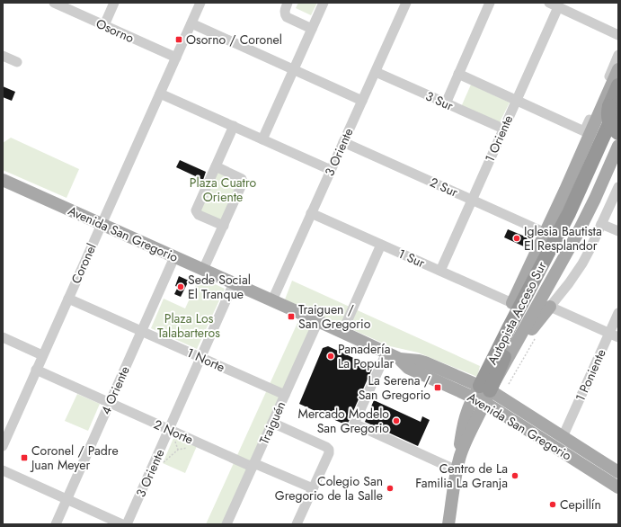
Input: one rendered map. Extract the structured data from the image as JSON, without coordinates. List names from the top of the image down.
{
  "streets": {
    "highway": ["Autopista Acceso Sur"],
    "main road": ["Avenida San Gregorio"],
    "street": [
      "Osorno",
      "3 Sur",
      "1 Oriente",
      "3 Oriente",
      "2 Sur",
      "1 Sur",
      "Coronel",
      "1 Norte",
      "1 Poniente",
      "4 Oriente",
      "Traiguén",
      "2 Norte"
    ]
  },
  "crossings": [
    ["Osorno", "Coronel"],
    ["3 Sur", "1 Oriente"],
    ["3 Sur", "3 Oriente"],
    ["1 Oriente", "2 Sur"],
    ["1 Oriente", "1 Sur"],
    ["3 Oriente", "2 Sur"],
    ["3 Oriente", "Avenida San Gregorio"],
    ["3 Oriente", "1 Sur"],
    ["3 Oriente", "1 Norte"],
    ["3 Oriente", "2 Norte"],
    ["Avenida San Gregorio", "Coronel"],
    ["Avenida San Gregorio", "Autopista Acceso Sur"],
    ["Avenida San Gregorio", "1 Poniente"],
    ["Avenida San Gregorio", "4 Oriente"],
    ["Avenida San Gregorio", "Traiguén"],
    ["Coronel", "1 Norte"],
    ["Coronel", "2 Norte"],
    ["1 Norte", "4 Oriente"],
    ["1 Norte", "Traiguén"],
    ["4 Oriente", "2 Norte"],
    ["Traiguén", "2 Norte"]
  ],
  "parks": ["Plaza Cuatro Oriente", "Plaza Los Talabarteros"],
  "places": {
    "transit": [
      "Osorno / Coronel",
      "Traiguen / San Gregorio",
      "La Serena / San Gregorio",
      "Coronel / Padre Juan Meyer"
    ],
    "other": [
      "Iglesia Bautista El Resplandor",
      "Sede Social El Tranque",
      "Panadería La Popular",
      "Mercado Modelo San Gregorio",
      "Centro de La Familia La Granja",
      "Colegio San Gregorio de la Salle",
      "Cepillín"
    ]
  }
}
